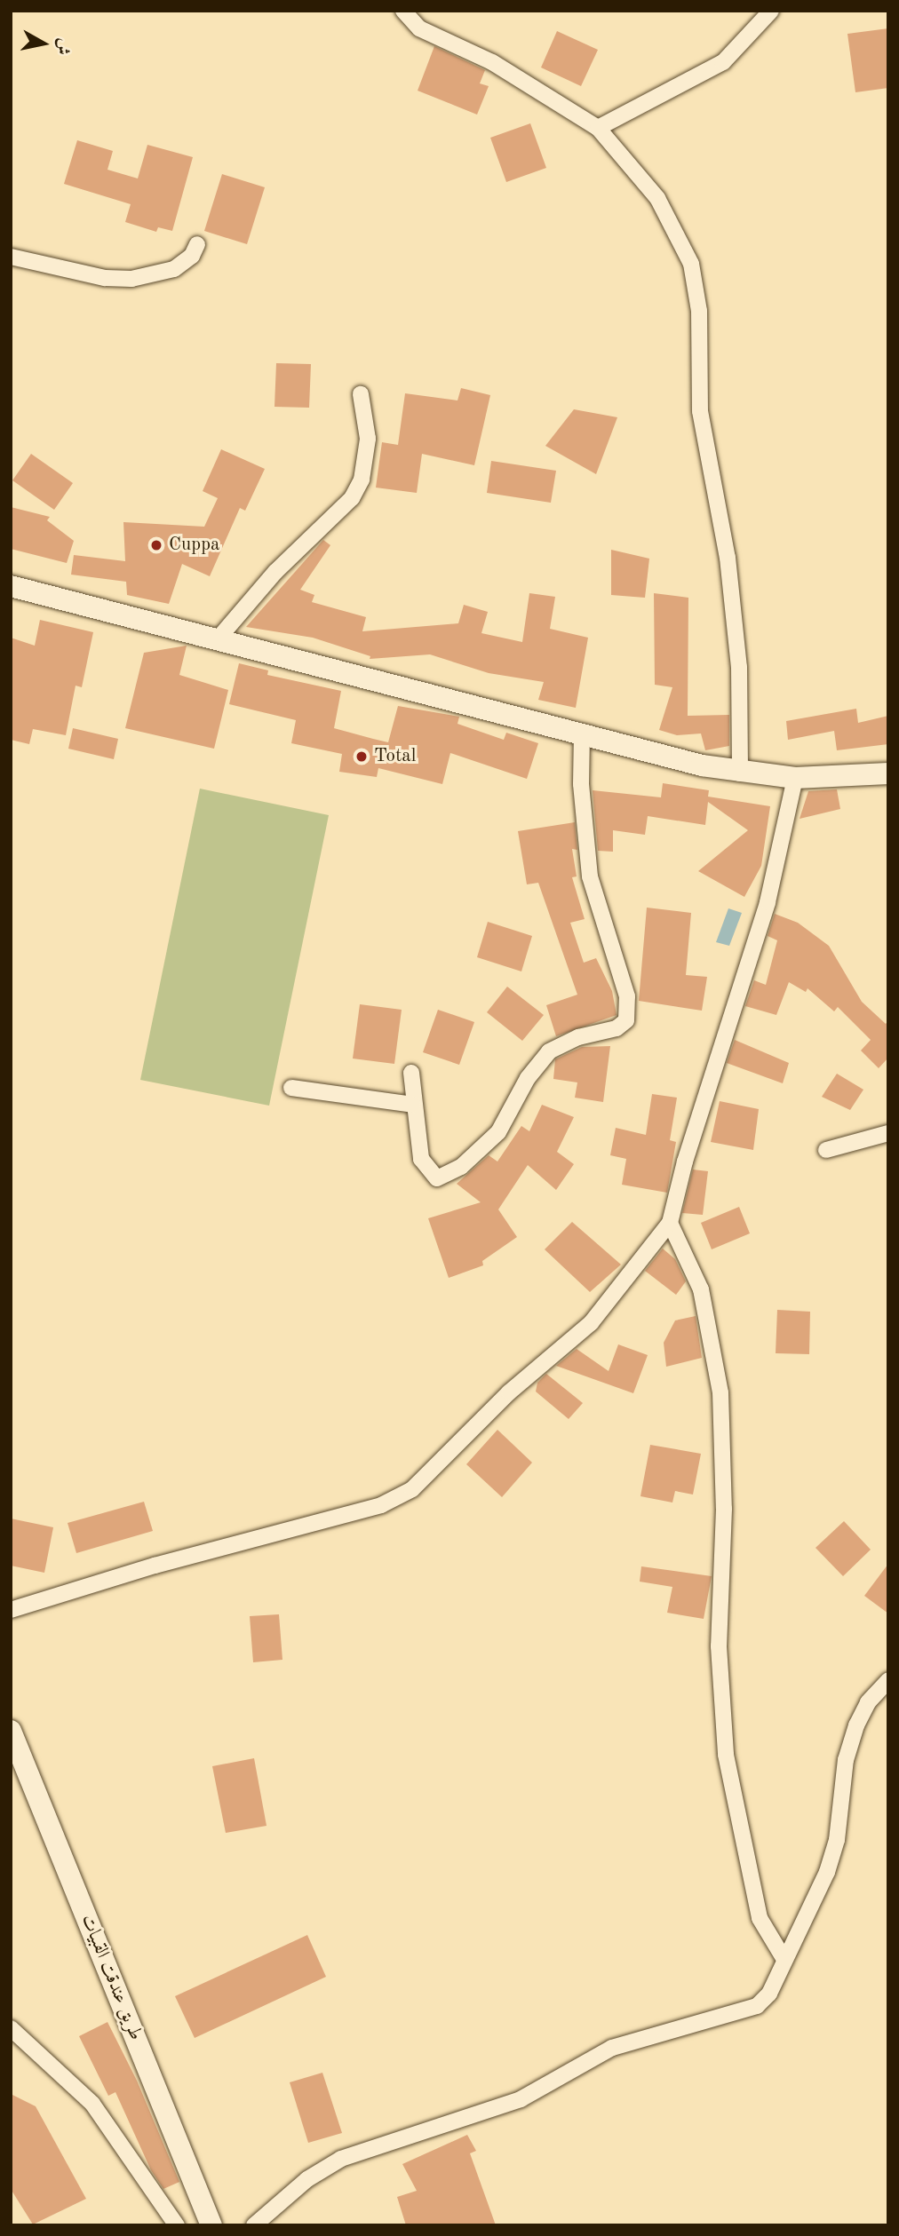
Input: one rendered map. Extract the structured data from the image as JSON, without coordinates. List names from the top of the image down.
{
  "streets": {
    "main road": ["طريق عندقت القبيات"]
  },
  "places": ["Cuppa", "Total"],
  "north": "right"
}
